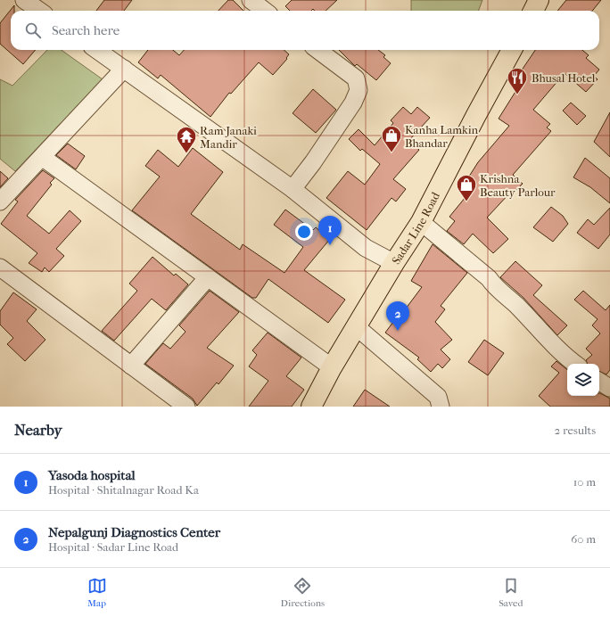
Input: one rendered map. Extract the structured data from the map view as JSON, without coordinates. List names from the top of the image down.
{
  "streets": {
    "main road": ["Sadar Line Road"]
  },
  "places": {
    "restaurant": ["Bhusal Hotel"],
    "shop": ["Kanha Lamkin Bhandar", "Krishna Beauty Parlour"],
    "temple": ["Ram Janaki Mandir"]
  },
  "page": {
    "search": "Search here",
    "pins": ["1", "2"],
    "heading": ["Nearby", "2 results"],
    "list": [
      {
        "mark": "1",
        "name": "Yasoda hospital",
        "note": "Hospital · Shitalnagar Road Ka",
        "value": "10 m"
      },
      {
        "mark": "2",
        "name": "Nepalgunj Diagnostics Center",
        "note": "Hospital · Sadar Line Road",
        "value": "60 m"
      }
    ],
    "nav": ["Map", "Directions", "Saved"]
  }
}
